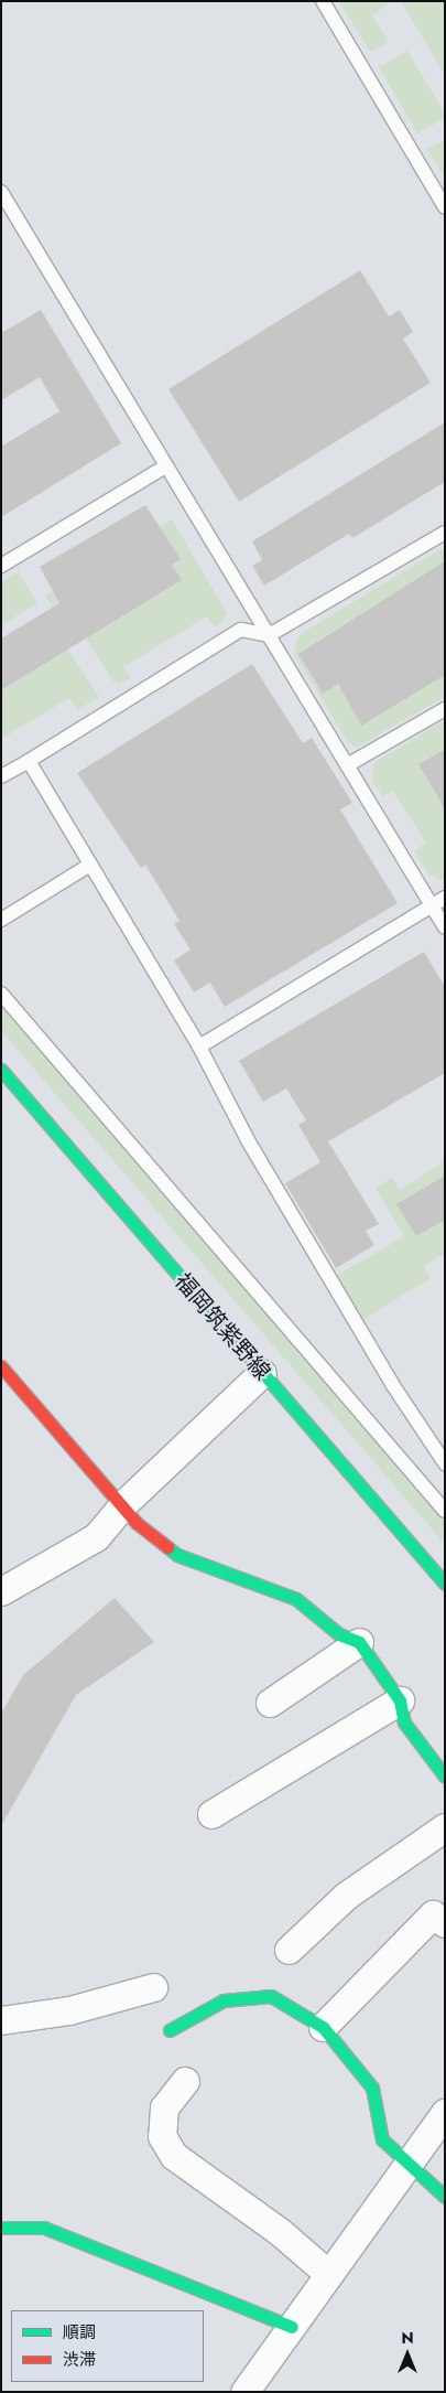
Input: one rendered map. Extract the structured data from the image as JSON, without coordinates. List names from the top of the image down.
{
  "streets": {
    "street": ["福岡筑紫野線"]
  },
  "legend": ["順調", "渋滞"],
  "north": "top"
}
